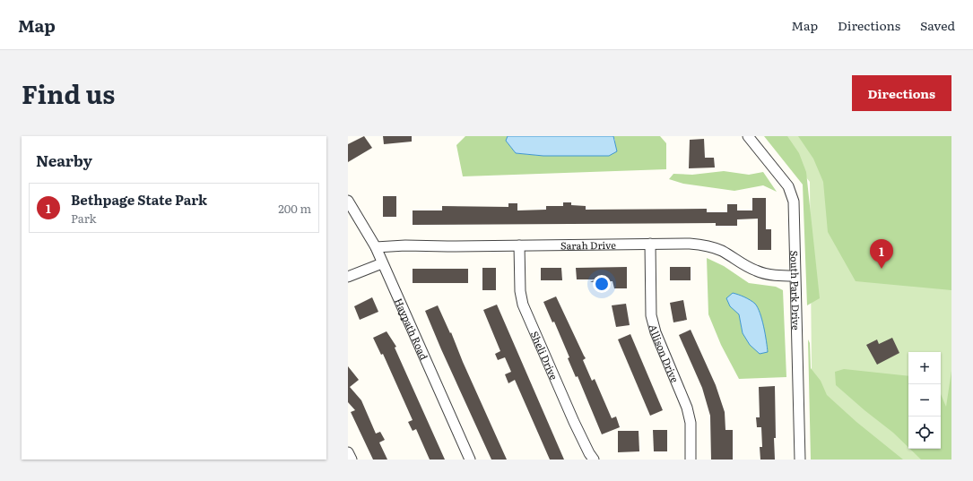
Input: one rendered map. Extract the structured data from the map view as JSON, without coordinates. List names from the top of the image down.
{
  "streets": {
    "street": [
      "Sarah Drive",
      "South Park Drive",
      "Haypath Road",
      "Allison Drive",
      "Sheli Drive"
    ]
  },
  "crossings": [
    ["Sarah Drive", "South Park Drive"],
    ["Sarah Drive", "Haypath Road"],
    ["Sarah Drive", "Allison Drive"],
    ["Sarah Drive", "Sheli Drive"]
  ],
  "page": {
    "header": "Map",
    "nav": ["Map", "Directions", "Saved"],
    "title": "Find us",
    "buttons": "Directions",
    "heading": "Nearby",
    "list": [
      {
        "mark": "1",
        "name": "Bethpage State Park",
        "note": "Park",
        "value": "200 m"
      }
    ],
    "pins": "1",
    "map_buttons": ["+", "−"]
  }
}
